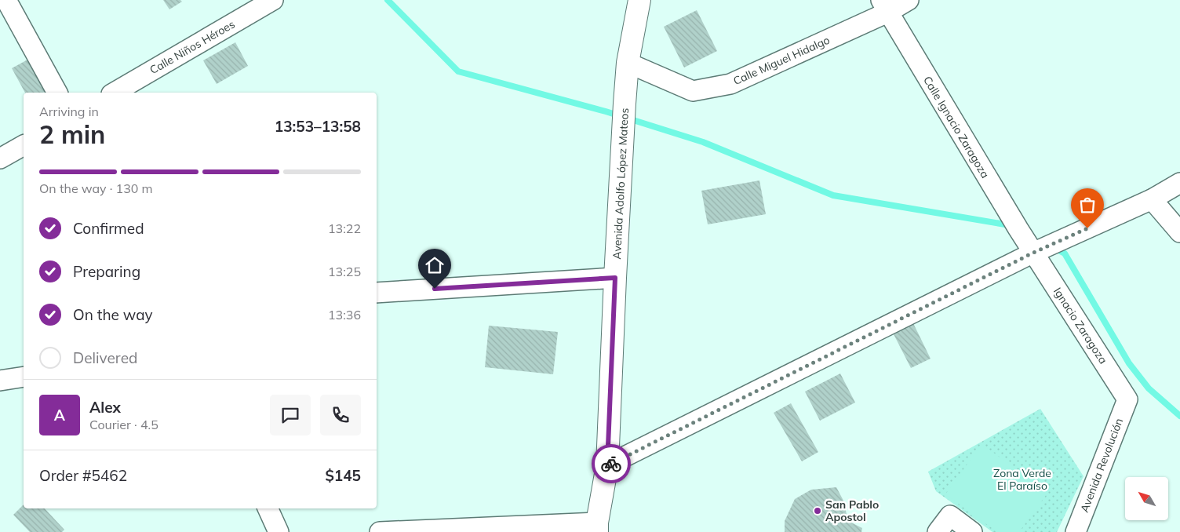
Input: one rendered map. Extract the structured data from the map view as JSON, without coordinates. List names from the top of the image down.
{
  "streets": {
    "main road": ["Avenida Adolfo López Mateos"],
    "street": [
      "Calle Niños Héroes",
      "Calle Miguel Hidalgo",
      "Calle Ignacio Zaragoza",
      "Ignacio Zaragoza",
      "Avenida Revolución"
    ]
  },
  "crossings": [
    ["Calle Miguel Hidalgo", "Calle Ignacio Zaragoza"],
    ["Calle Miguel Hidalgo", "Avenida Adolfo López Mateos"],
    ["Calle Ignacio Zaragoza", "Ignacio Zaragoza"],
    ["Ignacio Zaragoza", "Avenida Revolución"]
  ],
  "parks": ["Zona Verde El Paraíso"],
  "places": ["San Pablo Apostol"],
  "north": "top left",
  "page": {
    "heading": ["2 min", "Arriving in", "13:53–13:58"],
    "panel": [
      "Alex",
      "Courier · 4.5",
      "Order #5462",
      "$145"
    ],
    "bar": "On the way · 130 m",
    "list": [
      ["Confirmed", "13:22"],
      ["Preparing", "13:25"],
      ["On the way", "13:36"],
      "Delivered"
    ],
    "round": "A"
  }
}
